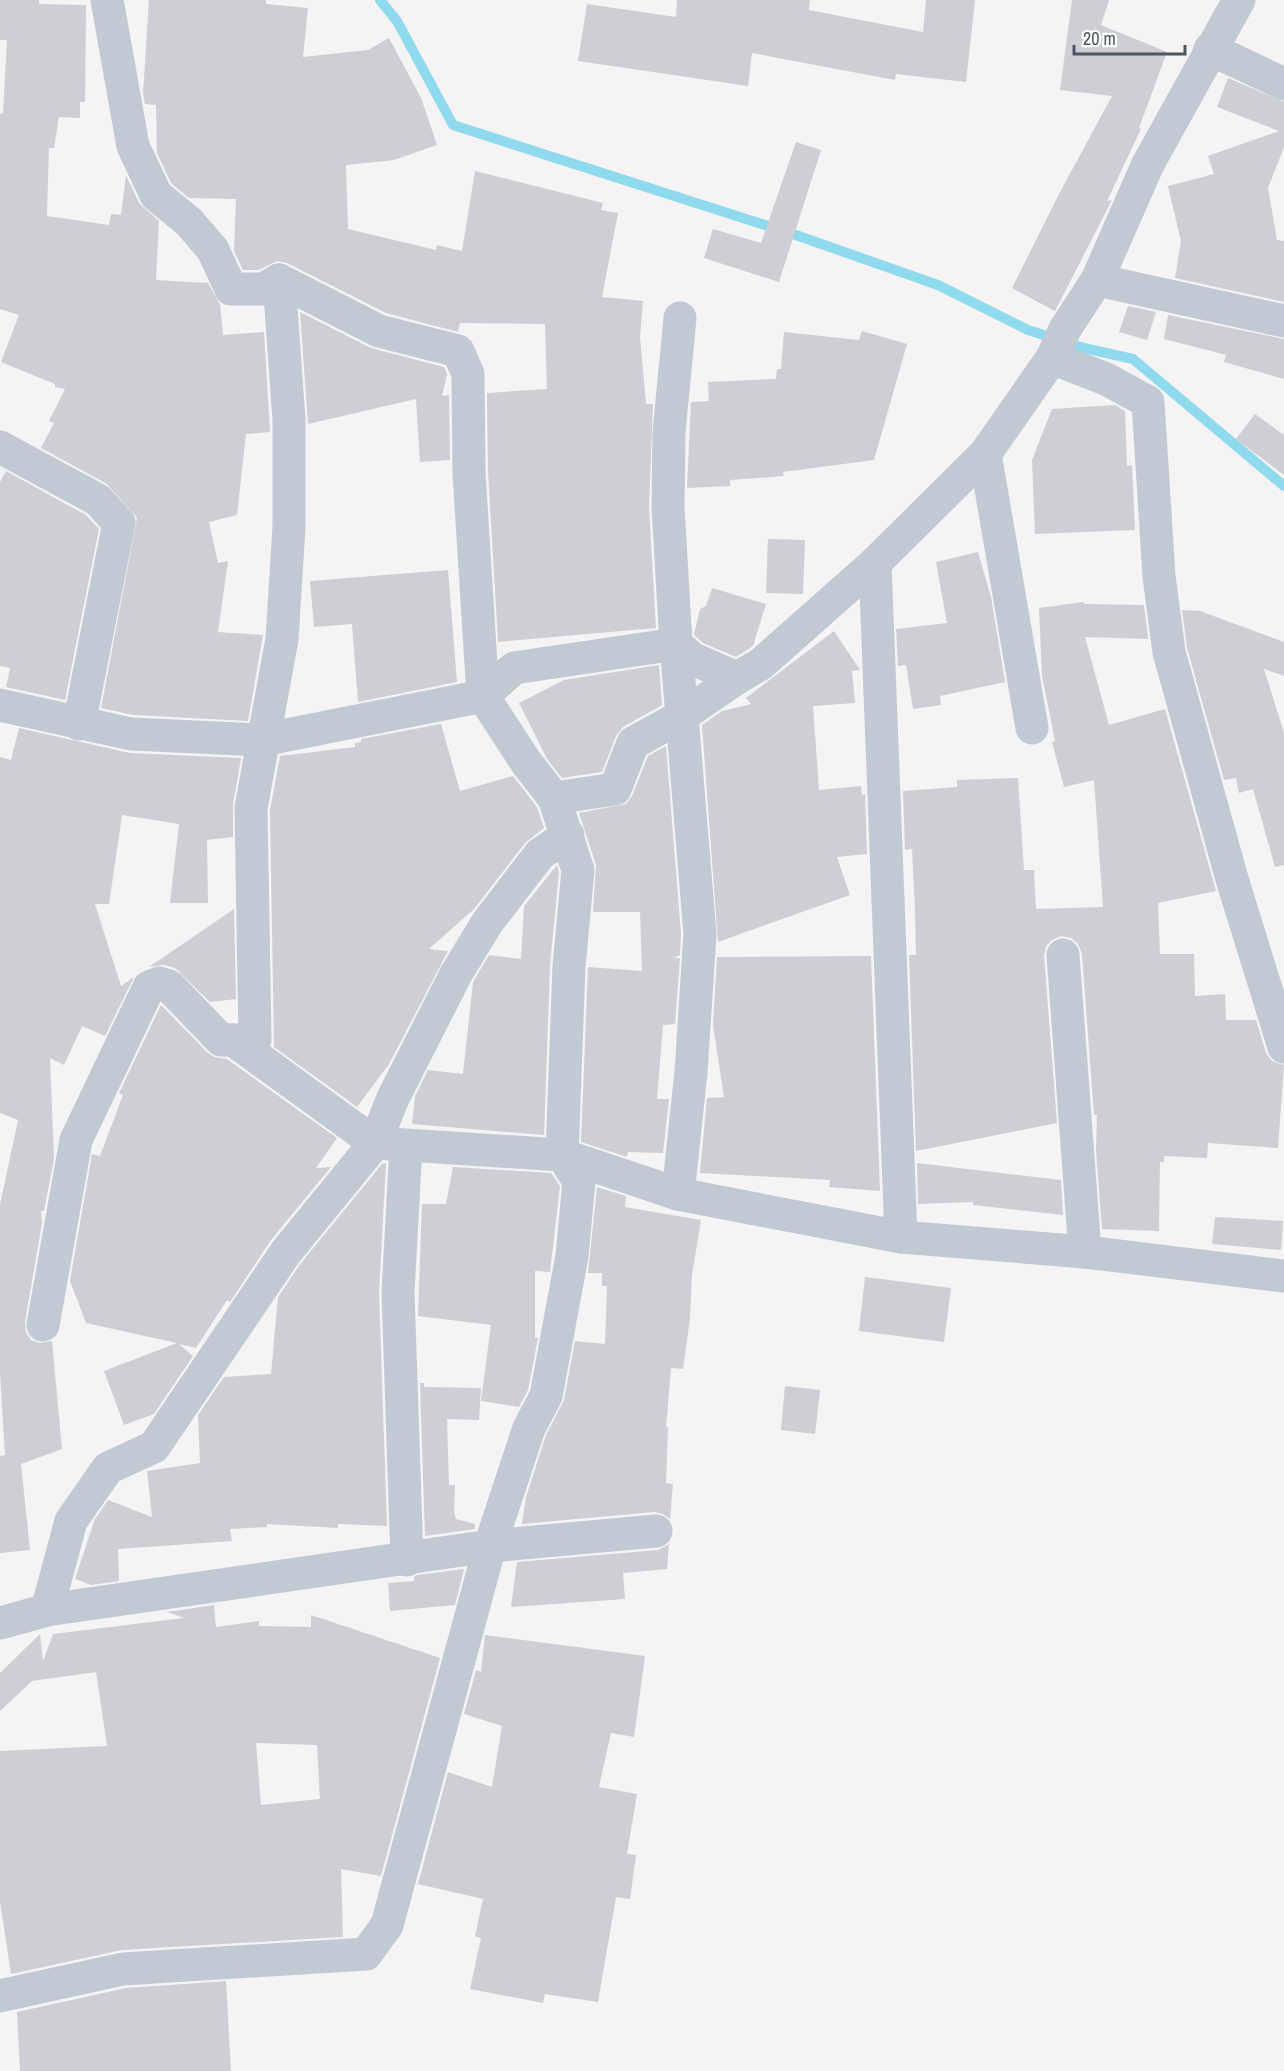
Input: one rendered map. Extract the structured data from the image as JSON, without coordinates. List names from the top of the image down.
{
  "scale_bar": "20 m"
}
